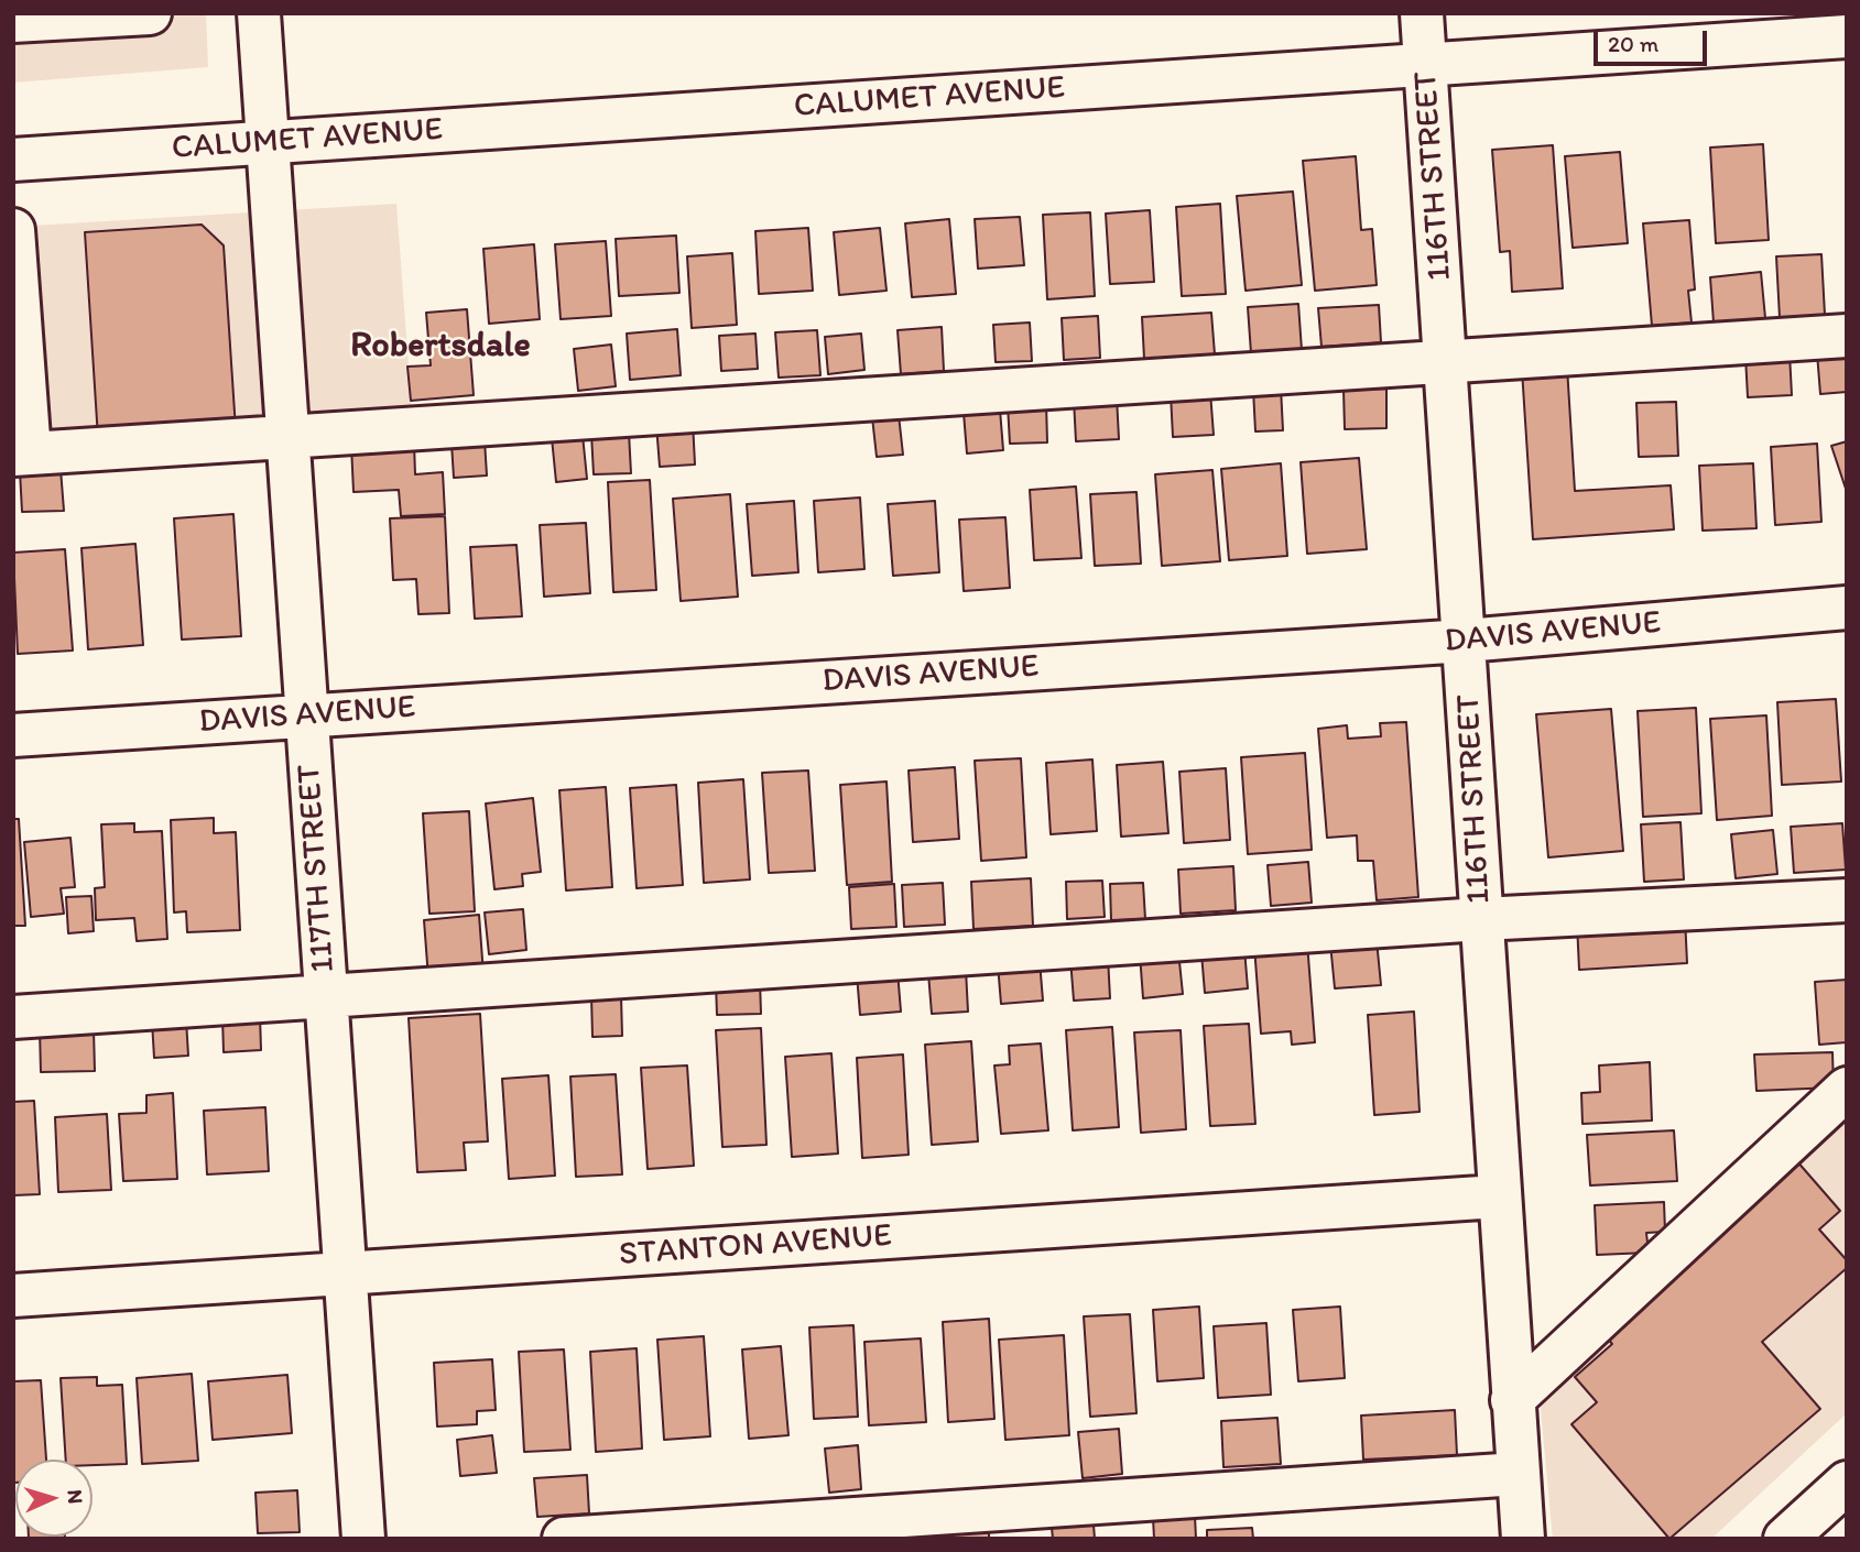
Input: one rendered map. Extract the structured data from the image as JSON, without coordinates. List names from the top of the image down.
{
  "streets": {
    "street": [
      "CALUMET AVENUE",
      "116TH STREET",
      "DAVIS AVENUE",
      "117TH STREET",
      "STANTON AVENUE"
    ]
  },
  "crossings": [
    ["CALUMET AVENUE", "116TH STREET"],
    ["CALUMET AVENUE", "117TH STREET"],
    ["116TH STREET", "DAVIS AVENUE"],
    ["116TH STREET", "STANTON AVENUE"],
    ["DAVIS AVENUE", "117TH STREET"],
    ["117TH STREET", "STANTON AVENUE"]
  ],
  "districts": ["Robertsdale"],
  "scale_bar": "20 m",
  "north": "right"
}
